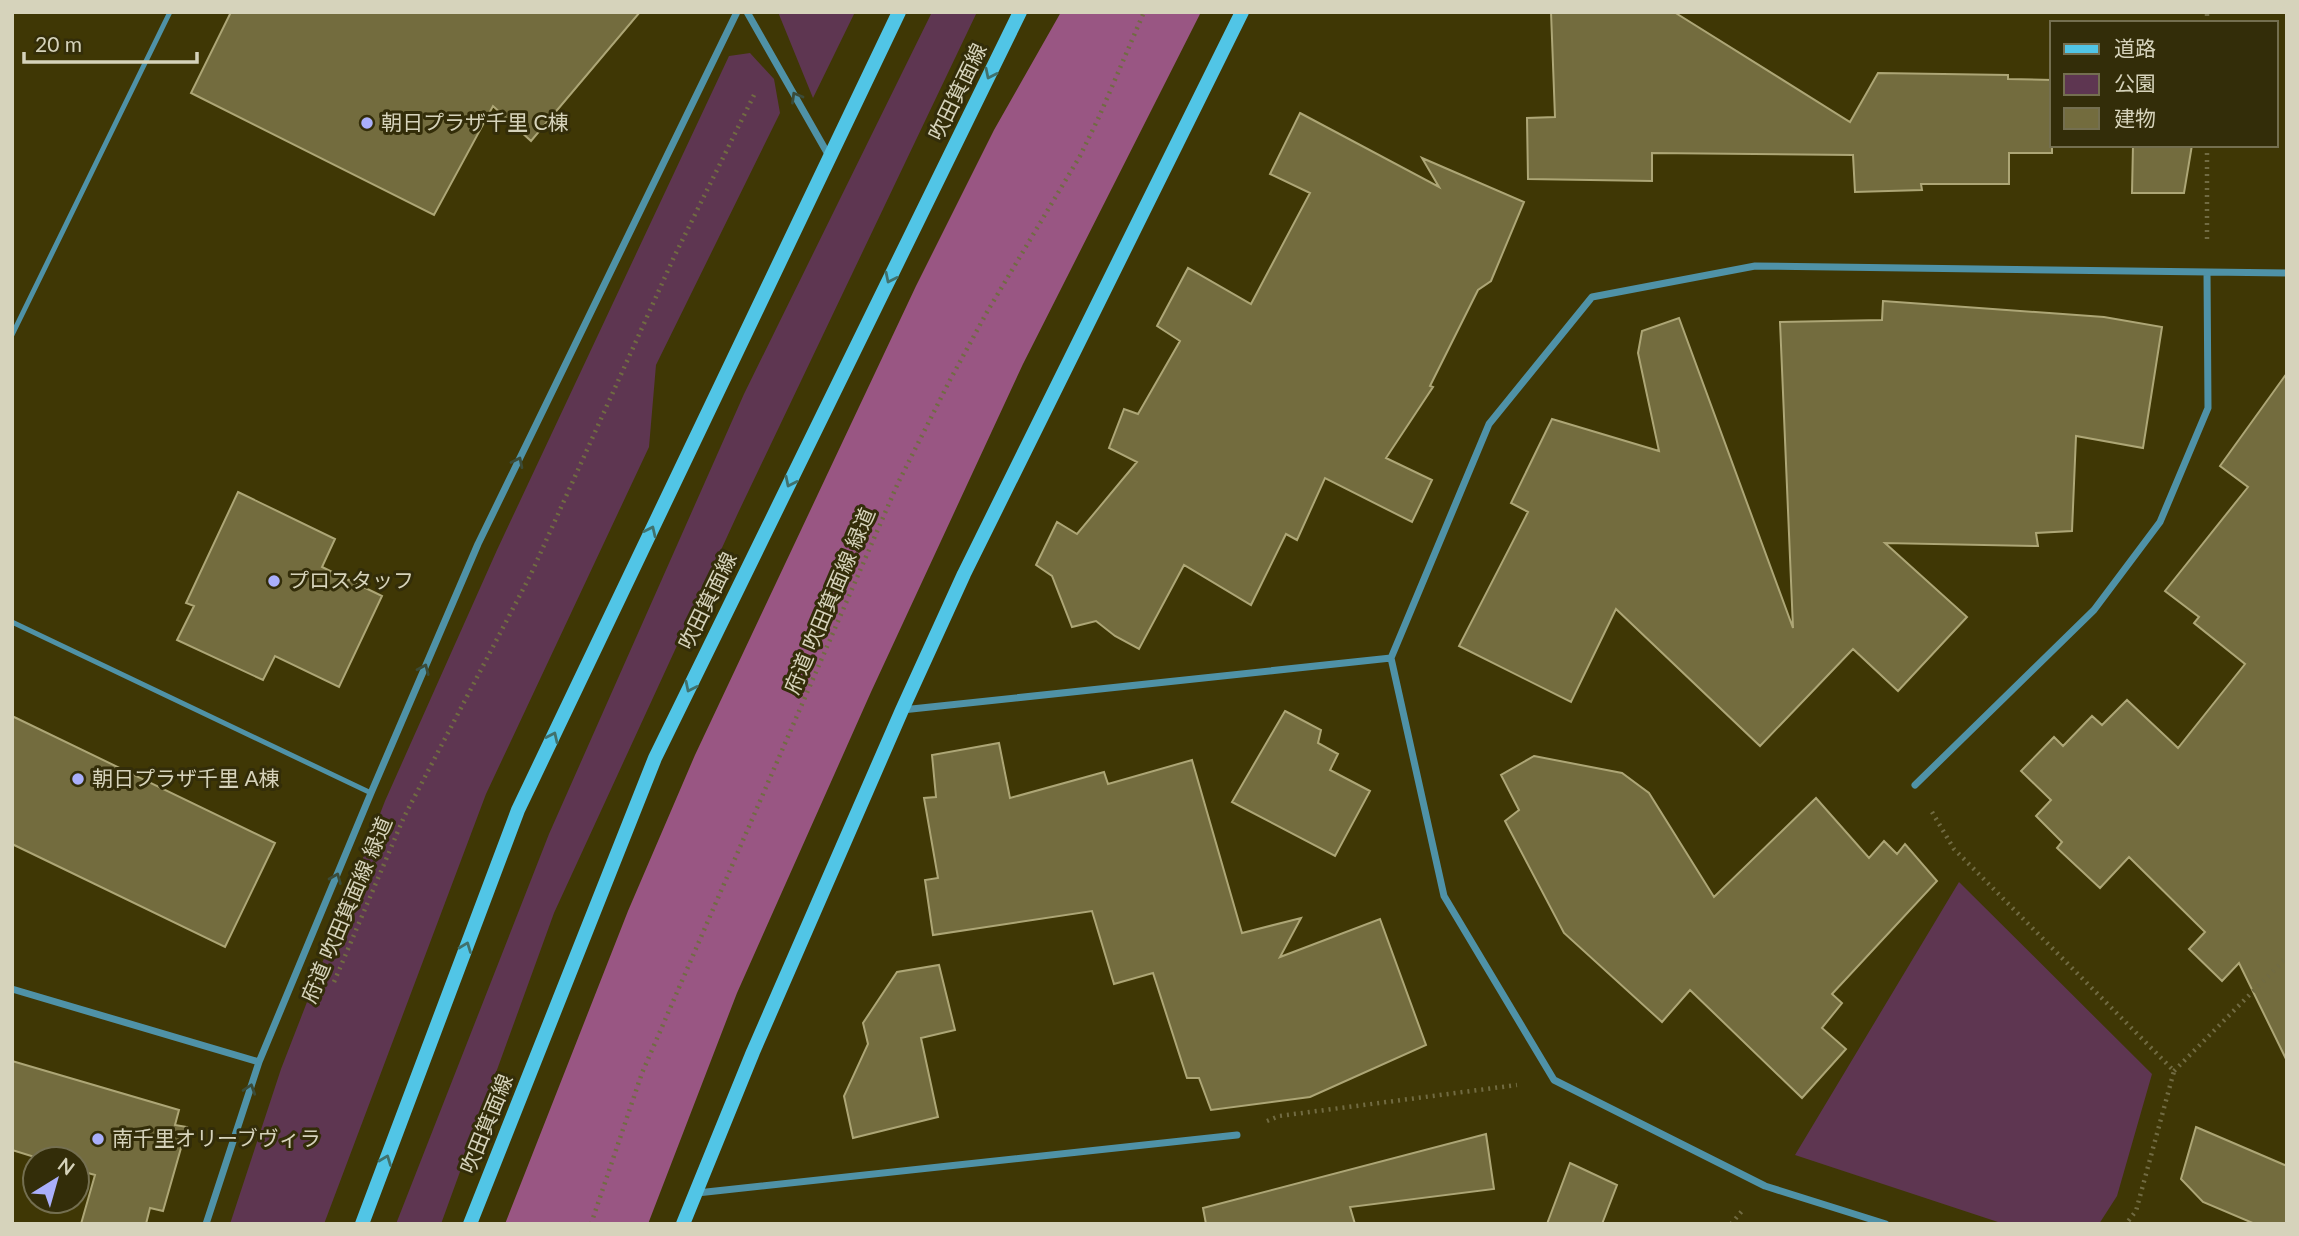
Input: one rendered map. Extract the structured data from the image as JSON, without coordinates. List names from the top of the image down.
{
  "streets": {
    "main road": ["吹田箕面線"],
    "path": ["府道 吹田箕面線 緑道"]
  },
  "places": [
    "朝日プラザ千里 C棟",
    "プロスタッフ",
    "朝日プラザ千里 A棟",
    "南千里オリーブヴィラ"
  ],
  "legend": ["道路", "公園", "建物"],
  "scale_bar": "20 m",
  "north": "top right"
}
